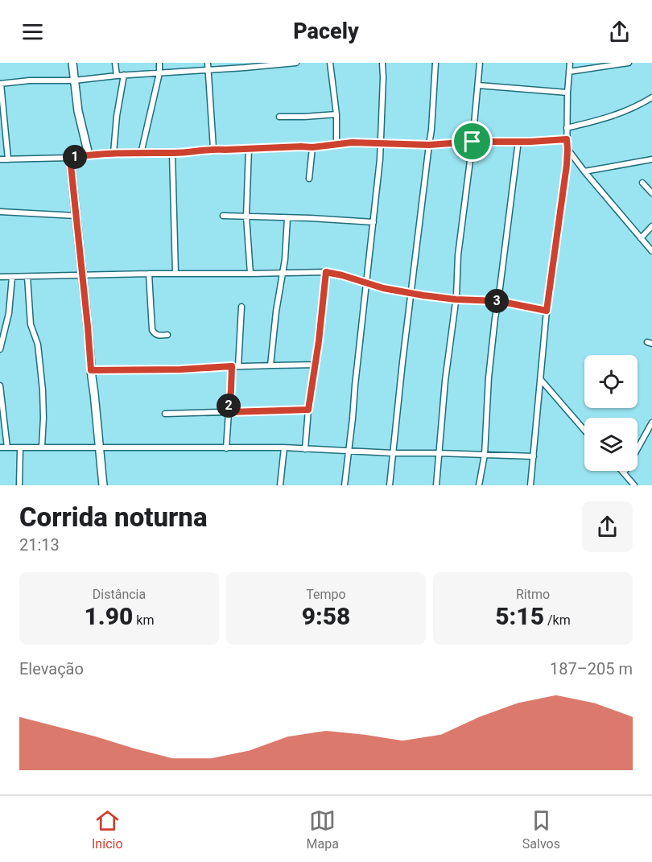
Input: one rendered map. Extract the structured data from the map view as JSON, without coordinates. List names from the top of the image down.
{
  "page": {
    "header": "Pacely",
    "pins": ["1", "3", "2"],
    "heading": ["Corrida noturna", "21:13"],
    "stats": [
      ["Distância", "1.90 km"],
      ["Tempo", "9:58"],
      ["Ritmo", "5:15 /km"]
    ],
    "chart": ["Elevação", "187–205 m"],
    "tabs": ["Início", "Mapa", "Salvos"]
  }
}
